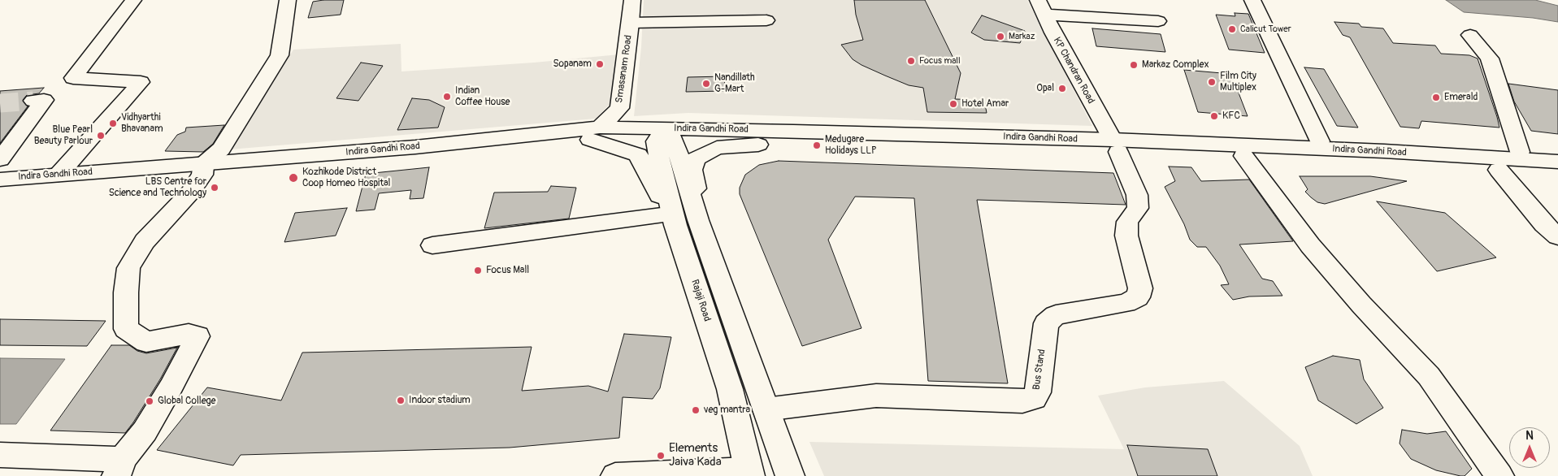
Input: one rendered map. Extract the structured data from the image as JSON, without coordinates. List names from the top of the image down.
{
  "streets": {
    "main road": [
      "Smasanam Road",
      "KP Chandran Road",
      "Indira Gandhi Road",
      "Rajaji Road",
      "Bus Stand"
    ]
  },
  "crossings": [
    ["Smasanam Road", "Indira Gandhi Road"],
    ["KP Chandran Road", "Indira Gandhi Road"],
    ["KP Chandran Road", "Bus Stand"],
    ["Indira Gandhi Road", "Bus Stand"]
  ],
  "places": [
    "Calicut Tower",
    "Markaz",
    "Focus mall",
    "Sopanam",
    "Markaz Complex",
    "Film City Multiplex",
    "Nandillath G-Mart",
    "Opal",
    "Indian Coffee House",
    "Emerald",
    "Hotel Amar",
    "KFC",
    "Vidhyarthi Bhavanam",
    "Blue Pearl Beauty Parlour",
    "Medugare Holidays LLP",
    "Kozhikode District Coop Homeo Hospital",
    "LBS Centre for Science and Technology",
    "Focus Mall",
    "Indoor stadium",
    "Global College",
    "veg mantra",
    "Elements Jaiva Kada"
  ],
  "north": "top"
}
